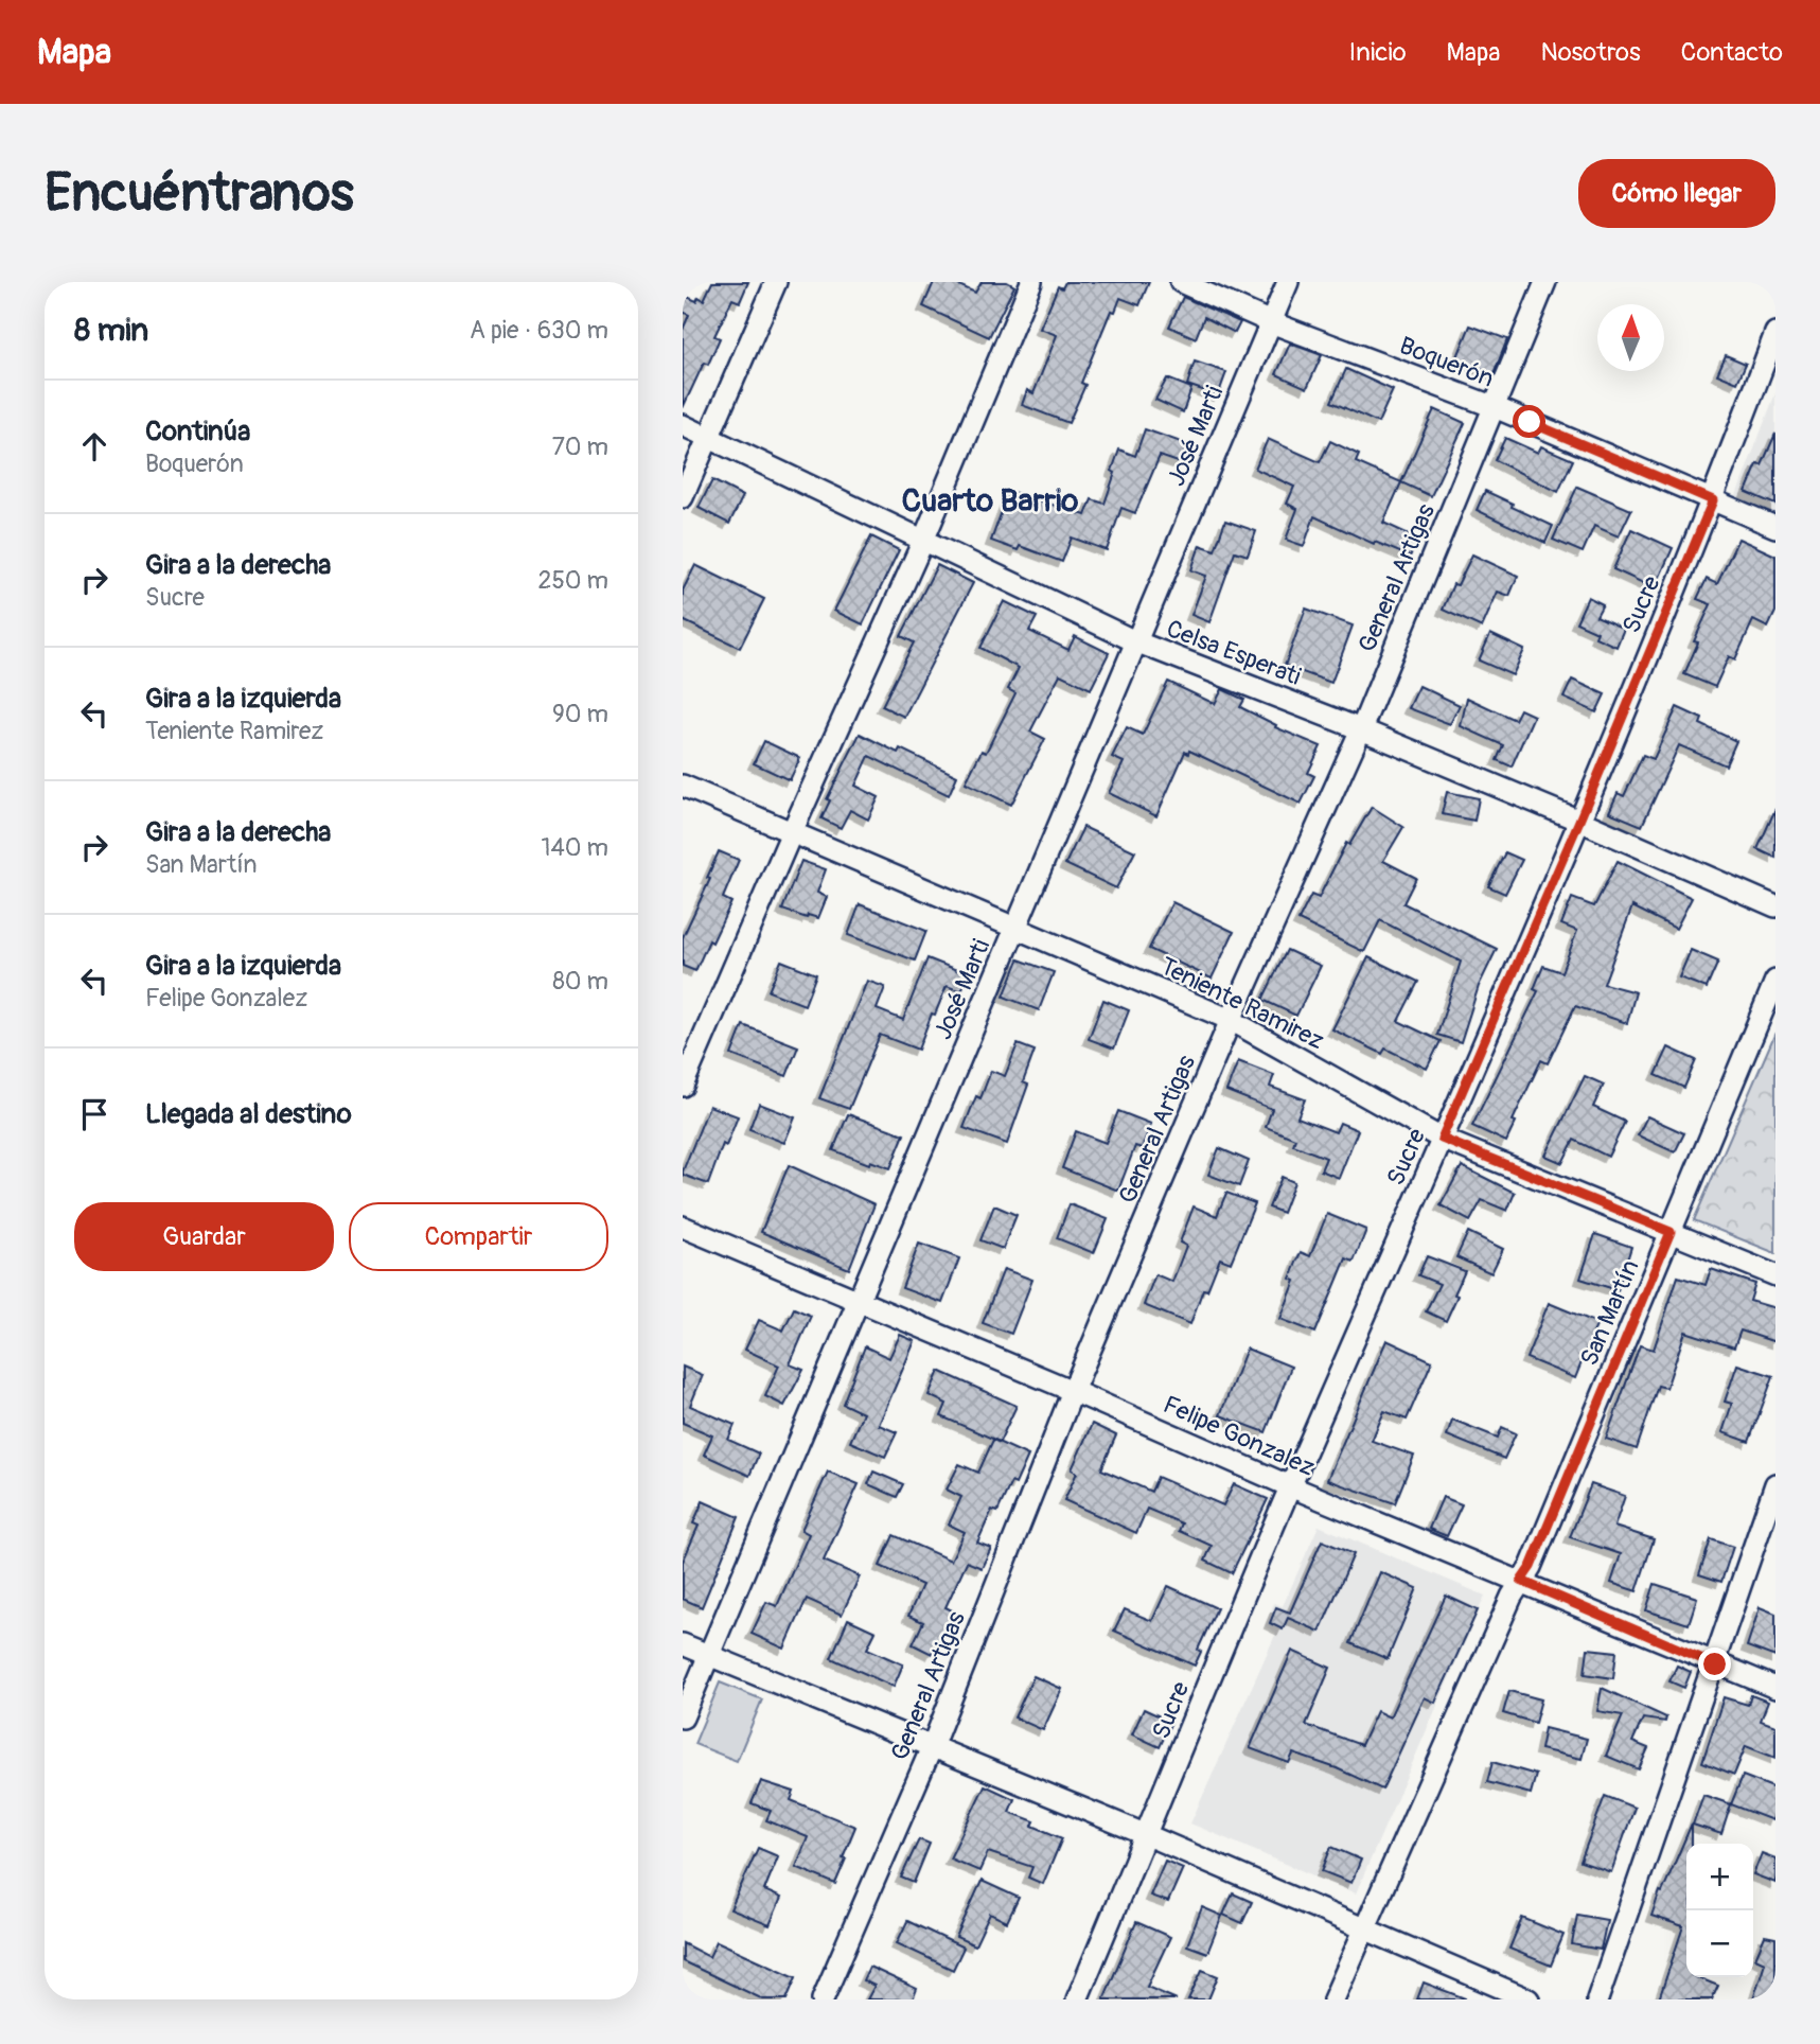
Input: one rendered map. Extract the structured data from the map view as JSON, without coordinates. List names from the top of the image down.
{
  "streets": {
    "street": [
      "Boquerón",
      "José Marti",
      "General Artigas",
      "Sucre",
      "Celsa Esperati",
      "Teniente Ramirez",
      "San Martín",
      "Felipe Gonzalez"
    ]
  },
  "crossings": [
    ["Boquerón", "José Marti"],
    ["Boquerón", "General Artigas"],
    ["Boquerón", "Sucre"],
    ["José Marti", "Celsa Esperati"],
    ["José Marti", "Teniente Ramirez"],
    ["José Marti", "Felipe Gonzalez"],
    ["General Artigas", "Celsa Esperati"],
    ["General Artigas", "Teniente Ramirez"],
    ["General Artigas", "Felipe Gonzalez"],
    ["Sucre", "Celsa Esperati"],
    ["Sucre", "Teniente Ramirez"],
    ["Sucre", "Felipe Gonzalez"],
    ["Teniente Ramirez", "San Martín"],
    ["San Martín", "Felipe Gonzalez"]
  ],
  "districts": ["Cuarto Barrio"],
  "north": "top",
  "page": {
    "header": "Mapa",
    "nav": [
      "Inicio",
      "Mapa",
      "Nosotros",
      "Contacto"
    ],
    "buttons": [
      "Cómo llegar",
      ["Guardar", "Compartir"]
    ],
    "title": "Encuéntranos",
    "heading": ["8 min", "A pie · 630 m"],
    "list": [
      ["Continúa", "Boquerón", "70 m"],
      ["Gira a la derecha", "Sucre", "250 m"],
      ["Gira a la izquierda", "Teniente Ramirez", "90 m"],
      ["Gira a la derecha", "San Martín", "140 m"],
      ["Gira a la izquierda", "Felipe Gonzalez", "80 m"],
      "Llegada al destino"
    ],
    "map_buttons": ["+", "−"]
  }
}
